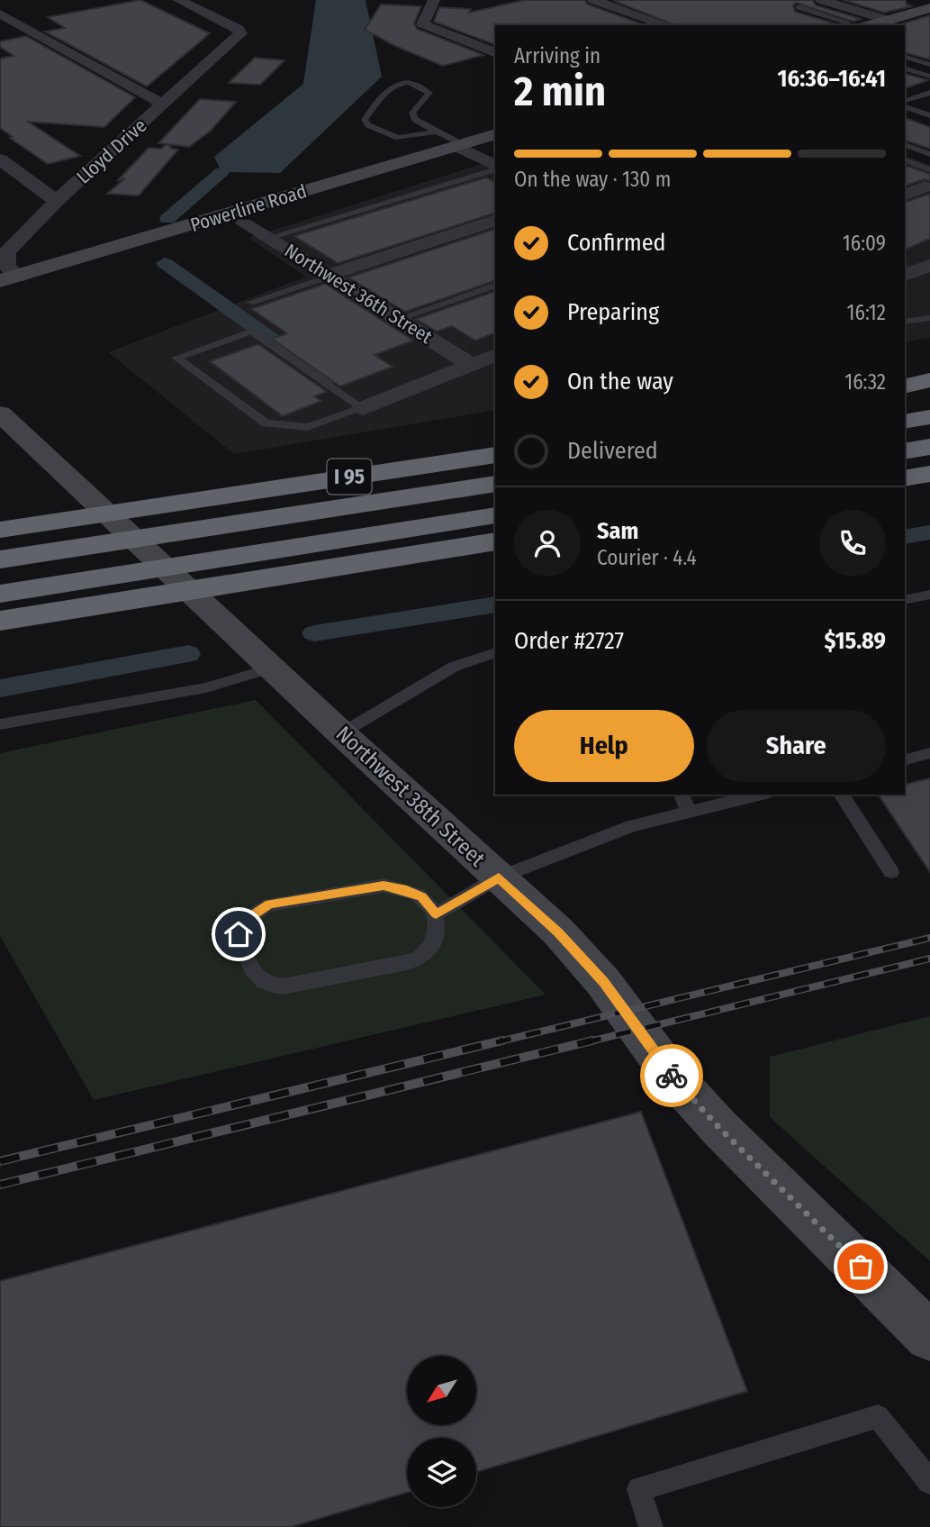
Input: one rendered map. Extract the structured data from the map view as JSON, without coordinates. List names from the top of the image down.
{
  "streets": {
    "highway": ["I 95"],
    "main road": ["Powerline Road", "Northwest 38th Street"],
    "street": ["Lloyd Drive", "Northwest 36th Street"]
  },
  "crossings": [
    ["Lloyd Drive", "Powerline Road"],
    ["Powerline Road", "Northwest 36th Street"]
  ],
  "north": "bottom left",
  "page": {
    "heading": ["2 min", "Arriving in", "16:36–16:41"],
    "panel": [
      "Sam",
      "Courier · 4.4",
      "Order #2727",
      "$15.89"
    ],
    "bar": "On the way · 130 m",
    "list": [
      ["Confirmed", "16:09"],
      ["Preparing", "16:12"],
      ["On the way", "16:32"],
      "Delivered"
    ],
    "buttons": ["Help", "Share"]
  }
}
